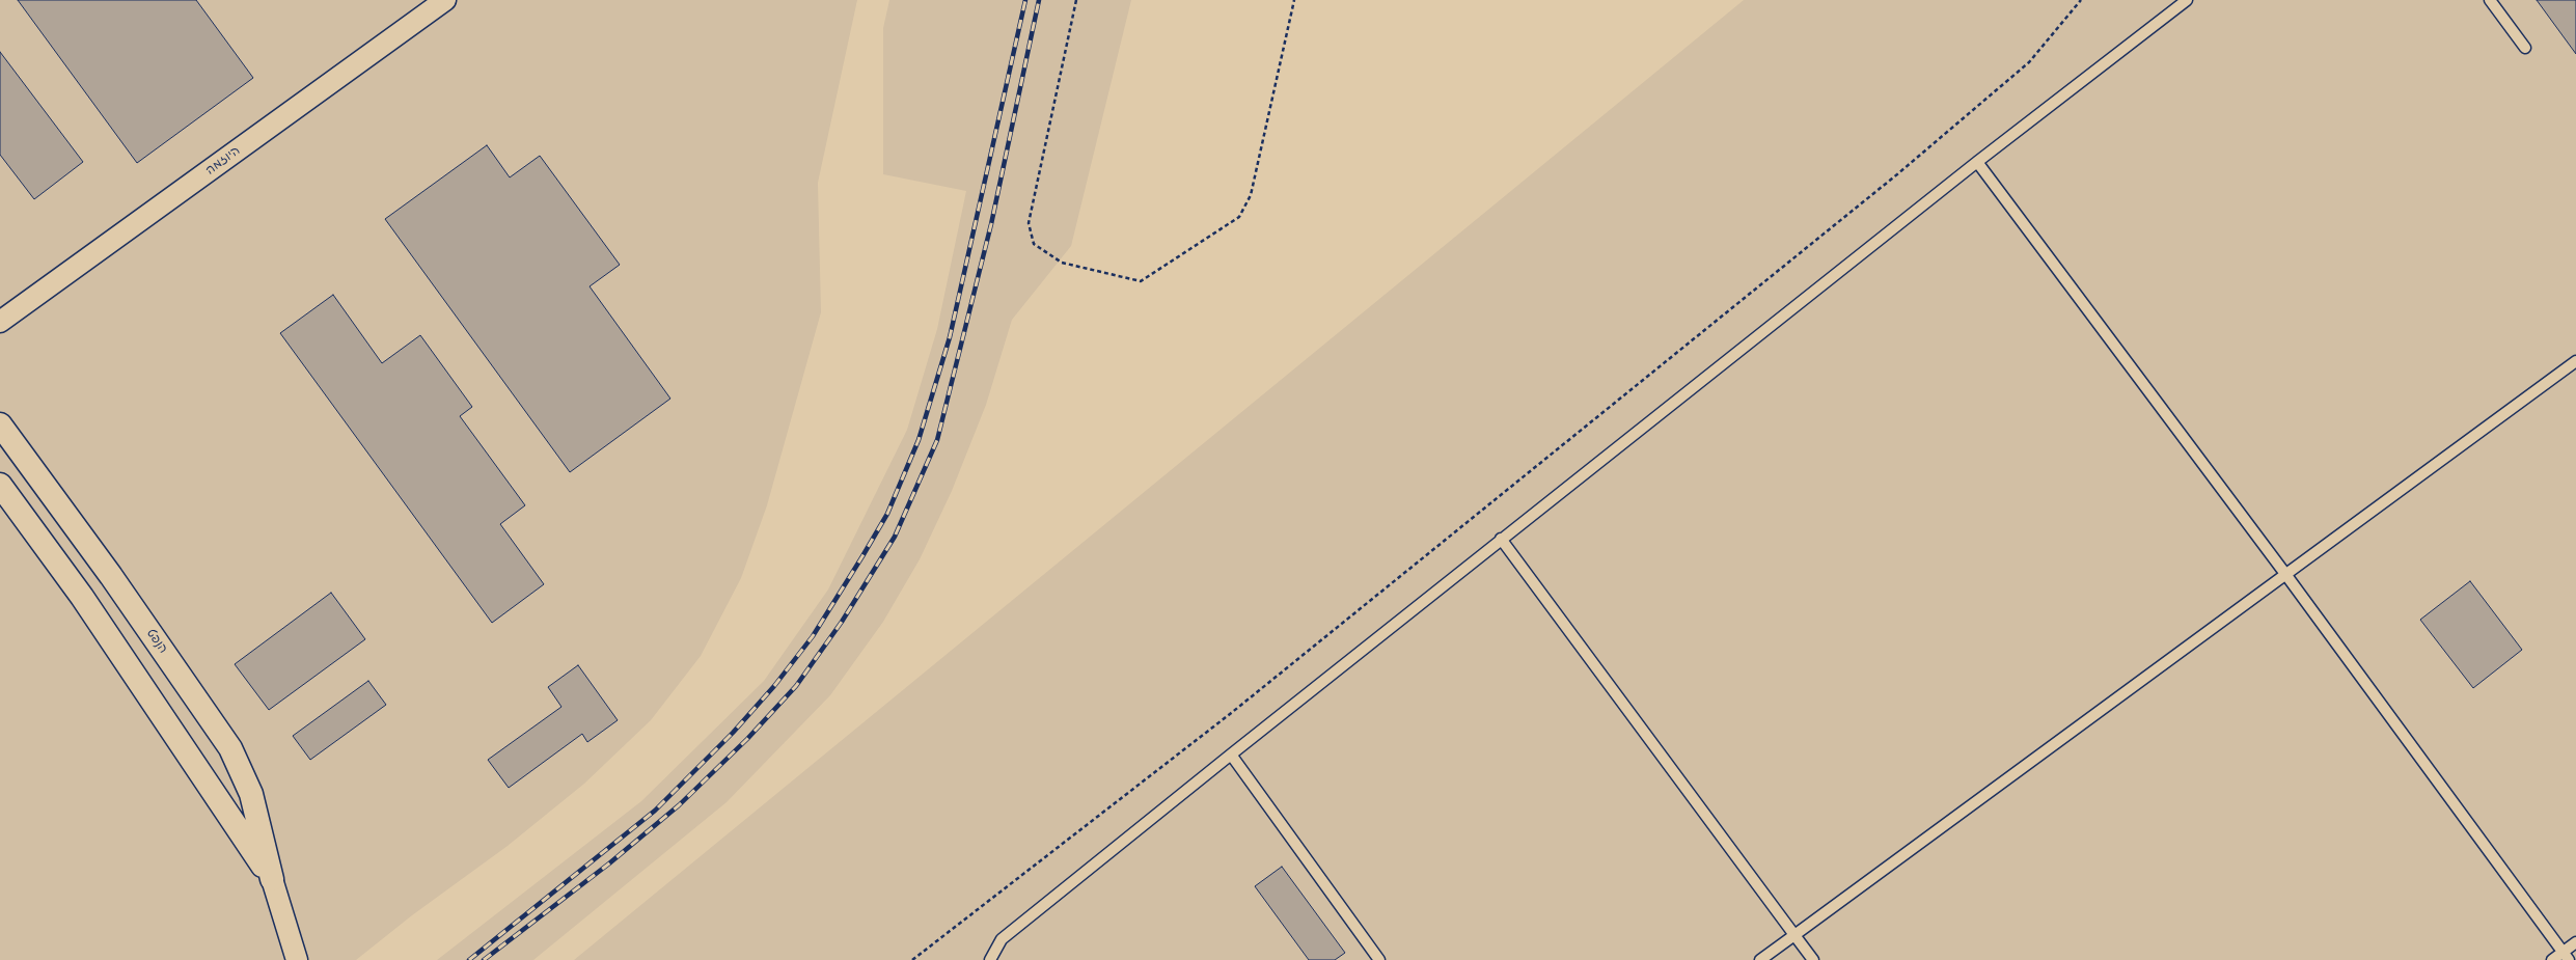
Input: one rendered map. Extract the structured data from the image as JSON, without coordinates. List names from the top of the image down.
{
  "streets": {
    "street": ["היוזמה", "הנפט"]
  }
}
